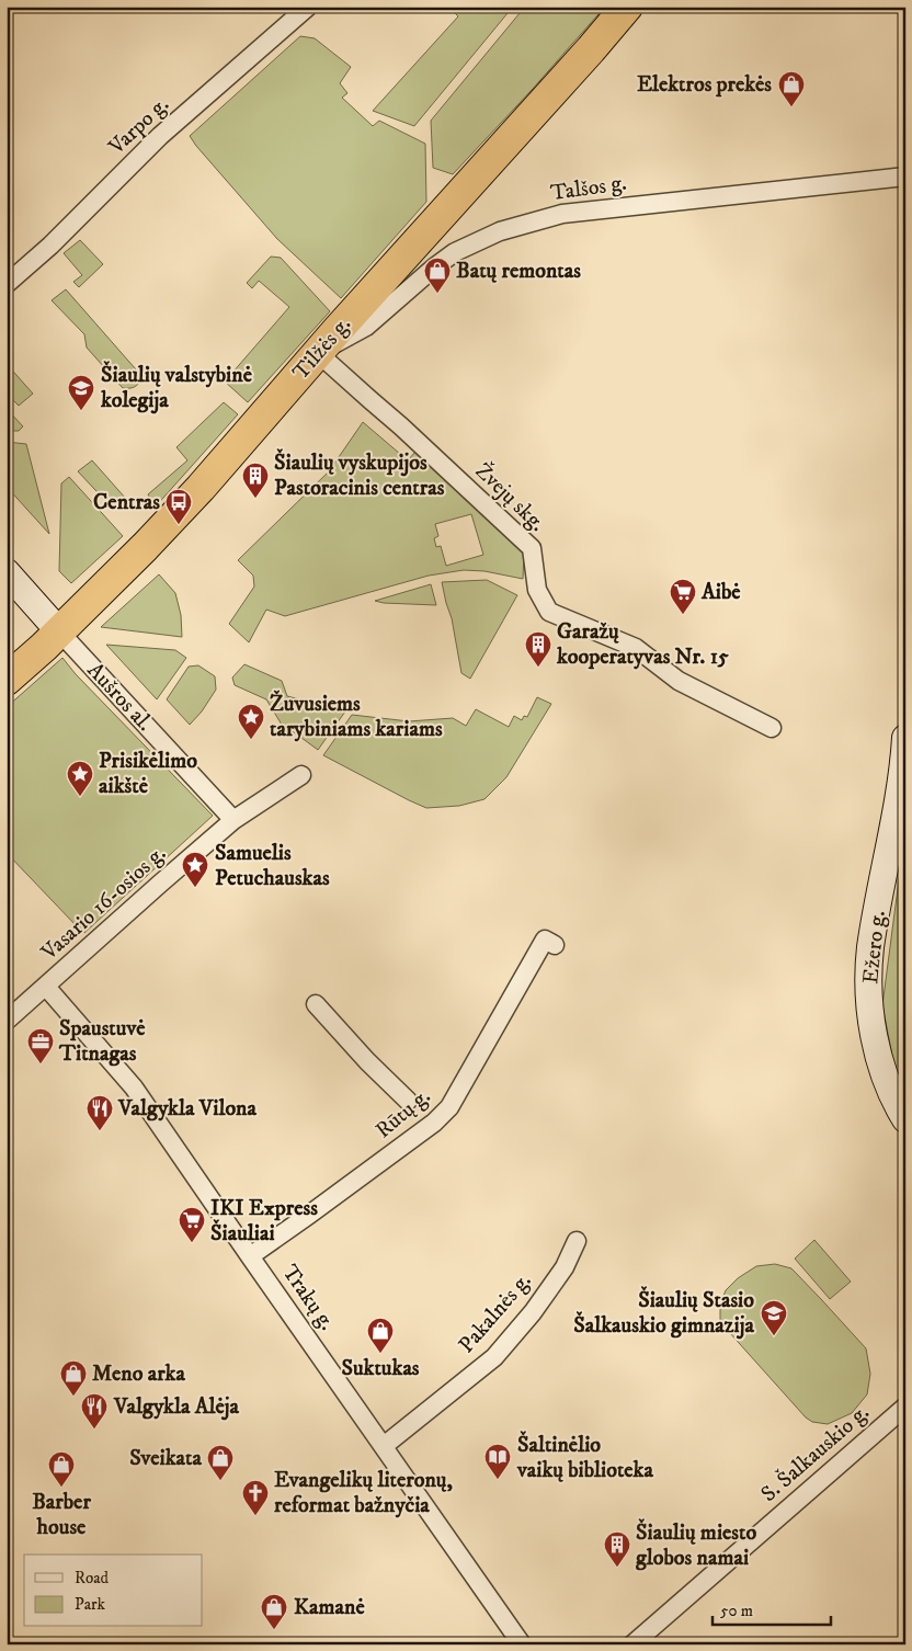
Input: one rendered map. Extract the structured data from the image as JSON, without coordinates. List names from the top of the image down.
{
  "streets": {
    "highway": ["Tilžės g."],
    "main road": ["Aušros al.", "Ežero g."],
    "street": [
      "Varpo g.",
      "Talšos g.",
      "Žvejų skg.",
      "Vasario 16-osios g.",
      "Rūtų g.",
      "Trakų g.",
      "Pakalnės g.",
      "S. Šalkauskio g."
    ]
  },
  "crossings": [
    ["Talšos g.", "Tilžės g."],
    ["Talšos g.", "Žvejų skg."],
    ["Tilžės g.", "Žvejų skg."],
    ["Tilžės g.", "Aušros al."],
    ["Aušros al.", "Vasario 16-osios g."],
    ["Vasario 16-osios g.", "Trakų g."],
    ["Rūtų g.", "Trakų g."],
    ["Trakų g.", "Pakalnės g."]
  ],
  "places": {
    "shop": [
      "Elektros prekės",
      "Batų remontas",
      "Suktukas",
      "Meno arka",
      "Sveikata",
      "Barber house",
      "Kamanė"
    ],
    "school or university": ["Šiaulių valstybinė kolegija", "Šiaulių Stasio Šalkauskio gimnazija"],
    "building": ["Šiaulių vyskupijos Pastoracinis centras", "Garažų kooperatyvas Nr. 15", "Šiaulių miesto globos namai"],
    "bus stop": ["Centras"],
    "supermarket": ["Aibė", "IKI Express Šiauliai"],
    "place": ["Žuvusiems tarybiniams kariams", "Prisikėlimo aikštė", "Samuelis Petuchauskas"],
    "office": ["Spaustuvė Titnagas"],
    "restaurant": ["Valgykla Vilona", "Valgykla Alėja"],
    "library": ["Šaltinėlio vaikų biblioteka"],
    "church": ["Evangelikų literonų, reformat bažnyčia"]
  },
  "legend": ["Road", "Park"],
  "scale_bar": "50 m"
}
